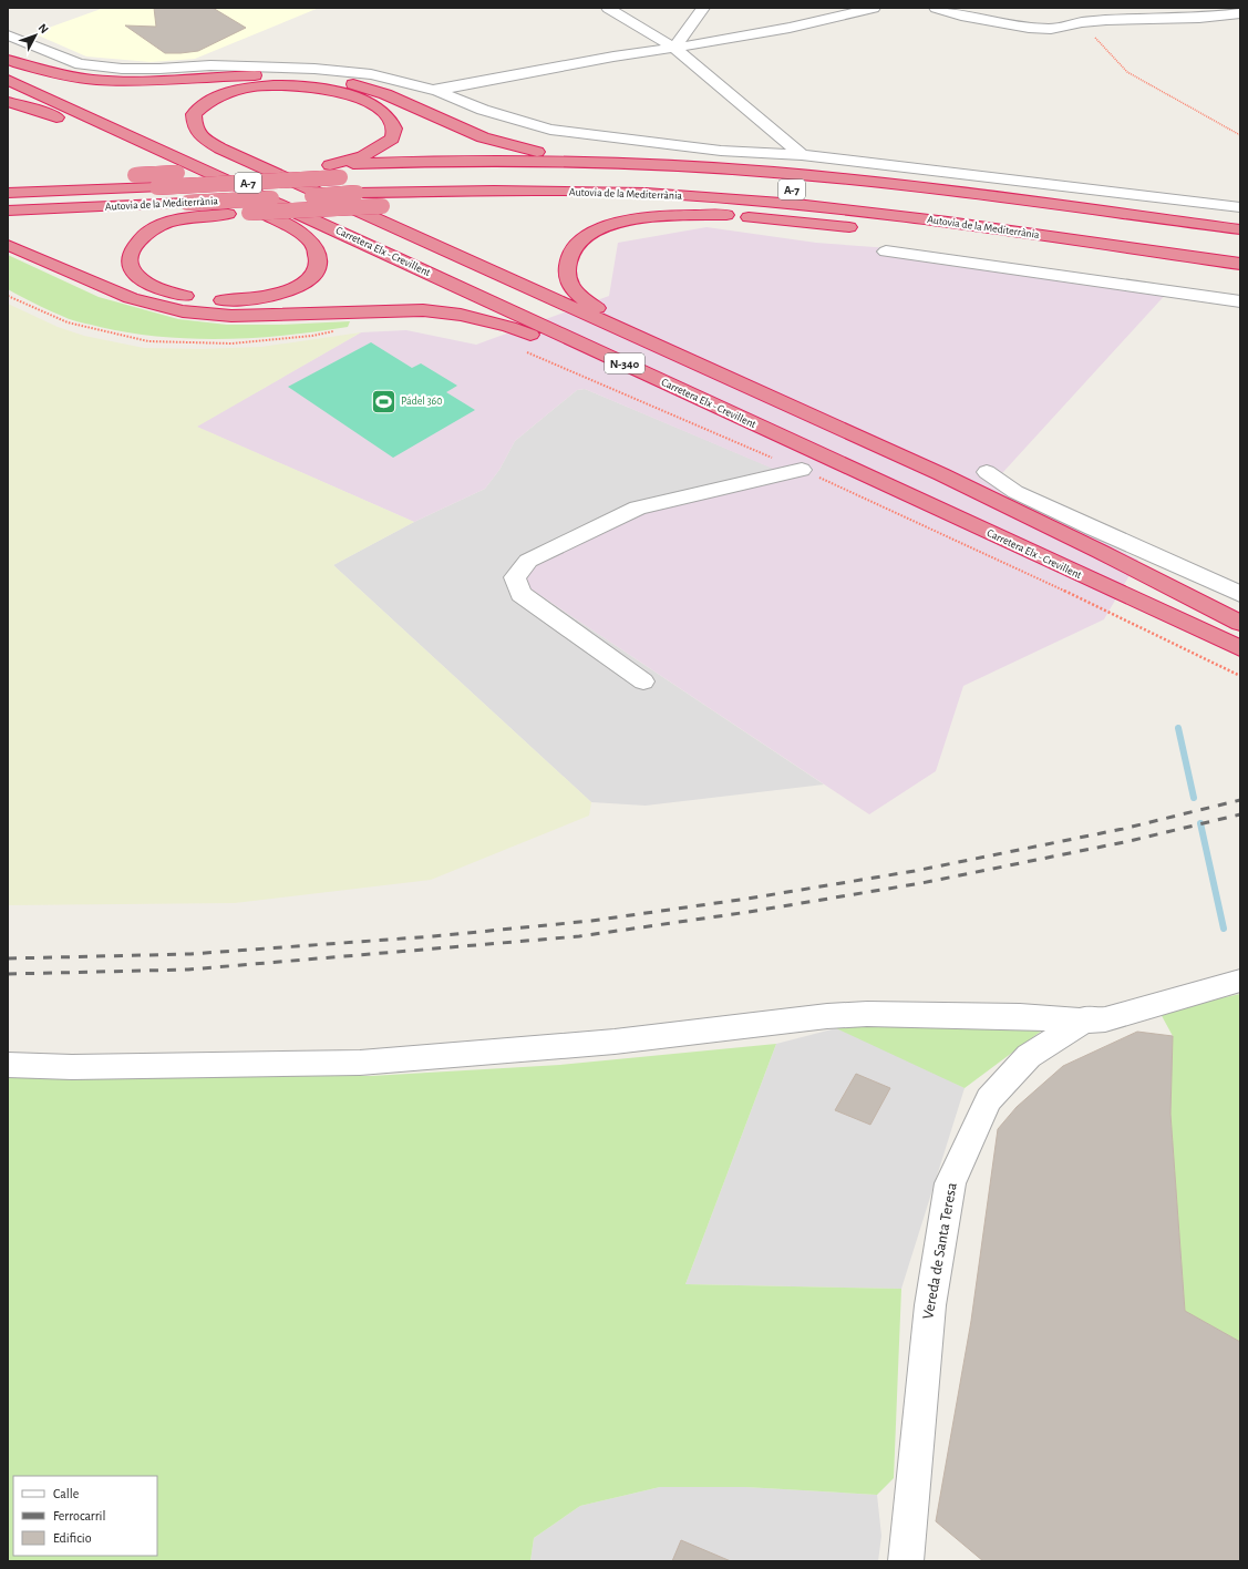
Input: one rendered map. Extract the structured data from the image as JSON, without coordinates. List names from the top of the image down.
{
  "streets": {
    "highway": [
      "A-7",
      "Autovia de la Mediterrània",
      "Carretera Elx - Crevillent",
      "N-340"
    ],
    "street": ["Vereda de Santa Teresa"]
  },
  "places": {
    "sports": ["Pádel 360"]
  },
  "legend": ["Calle", "Ferrocarril", "Edificio"],
  "north": "top right"
}
